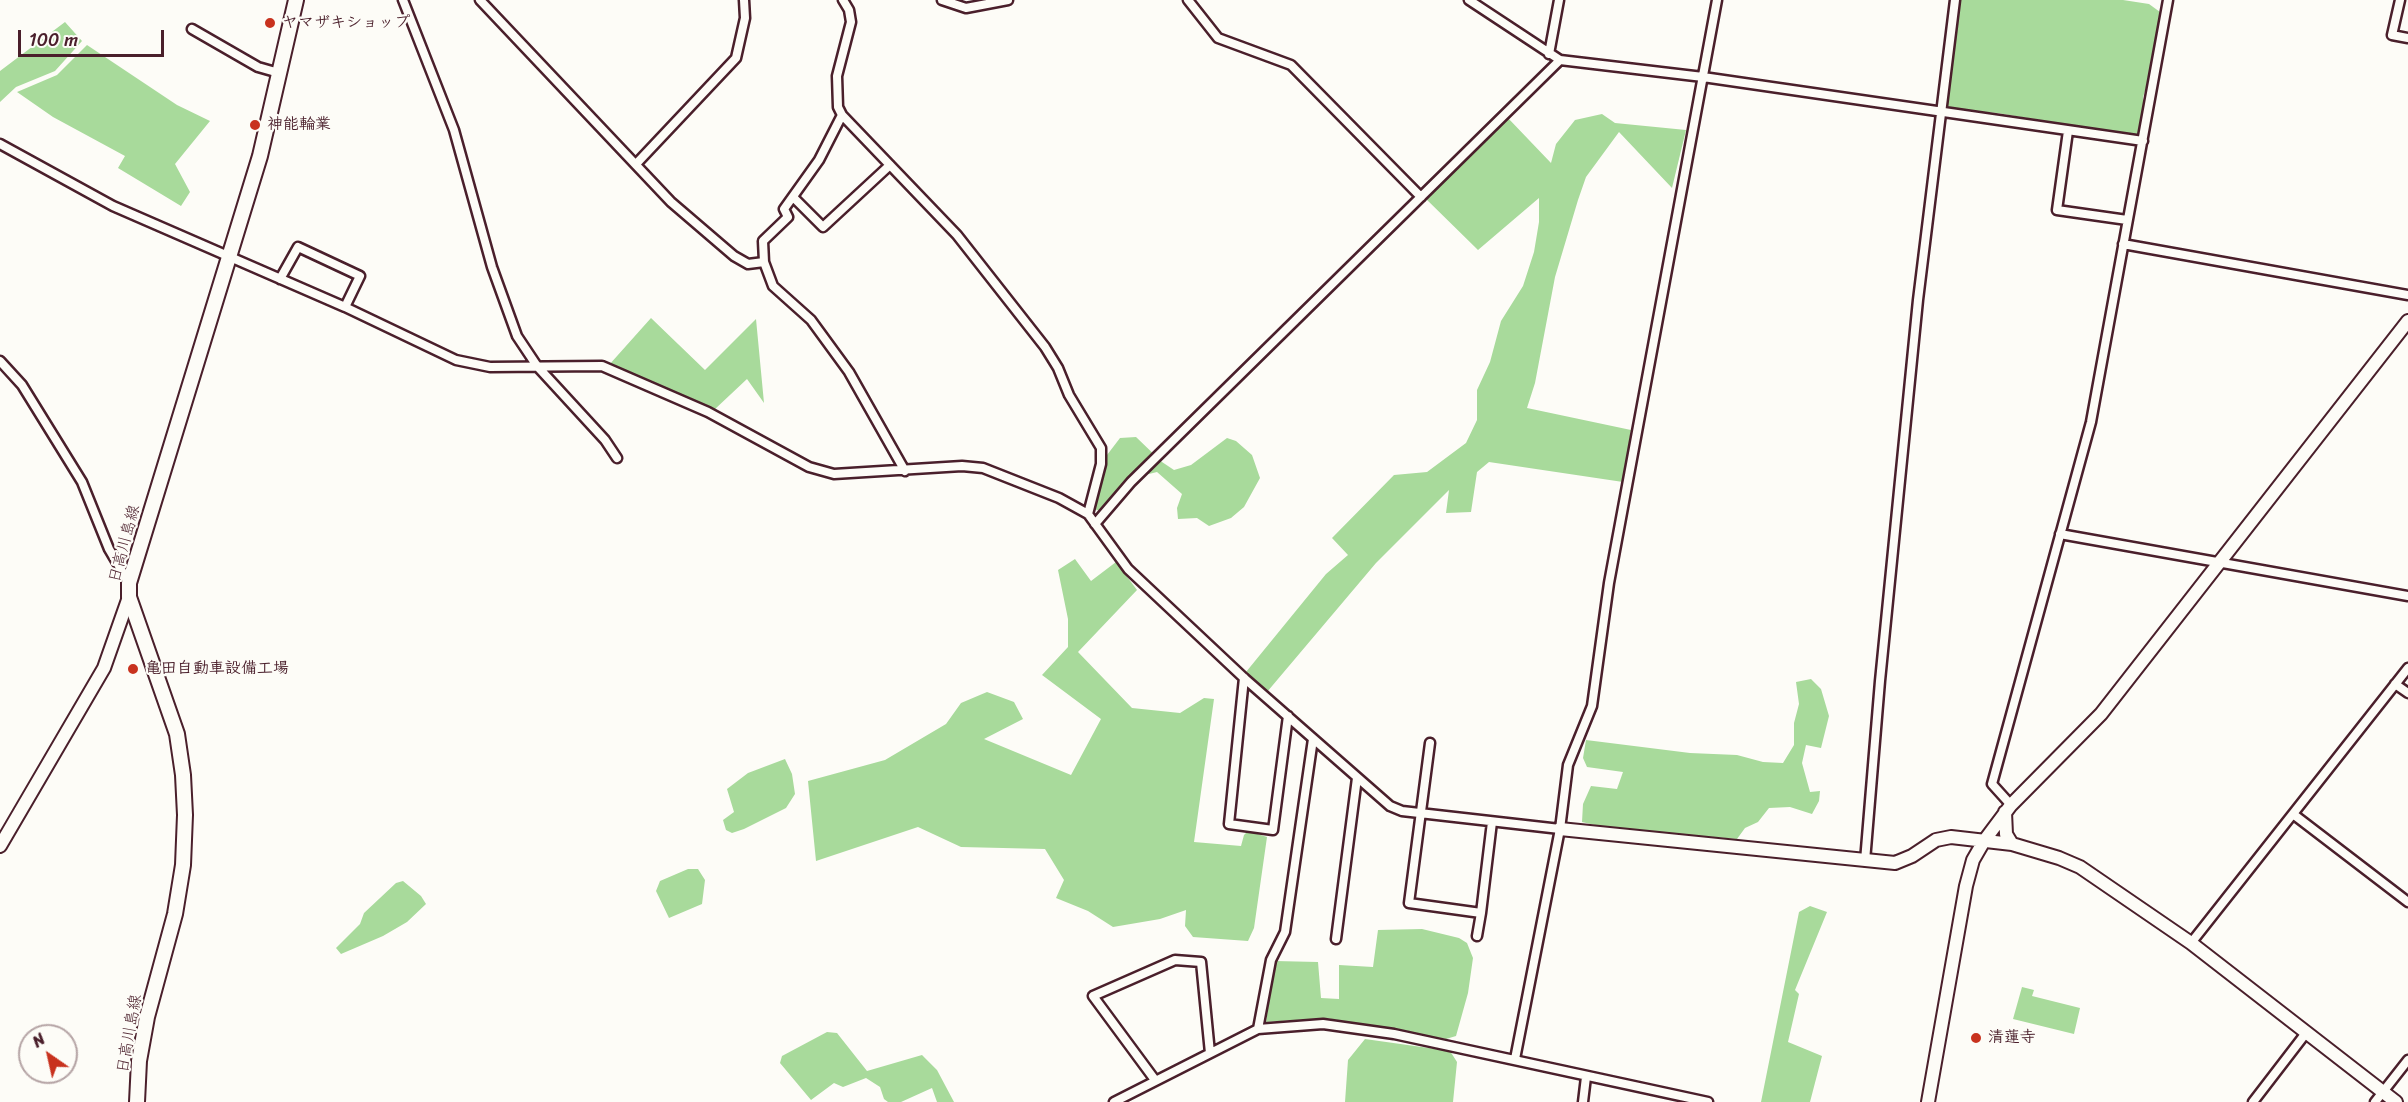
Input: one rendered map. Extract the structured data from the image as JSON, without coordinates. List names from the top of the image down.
{
  "streets": {
    "main road": ["日高川島線"]
  },
  "places": [
    "ヤマザキショップ",
    "神能輪業",
    "亀田自動車設備工場",
    "清蓮寺"
  ],
  "scale_bar": "100 m",
  "north": "top left"
}
